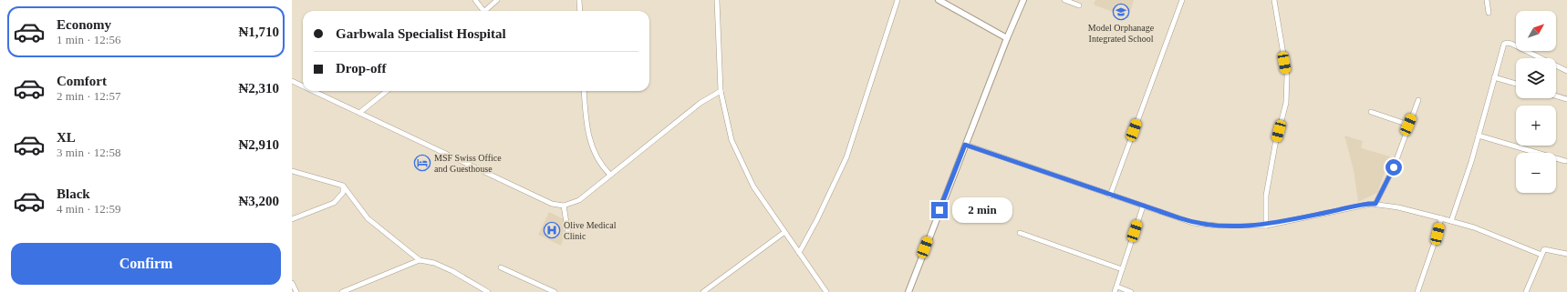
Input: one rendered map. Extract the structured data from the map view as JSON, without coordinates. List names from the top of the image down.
{
  "places": {
    "school or university": ["Model Orphanage Integrated School"],
    "hotel": ["MSF Swiss Office and Guesthouse"],
    "hospital": ["Olive Medical Clinic"]
  },
  "north": "top right",
  "page": {
    "list": [
      {
        "name": "Economy",
        "note": "1 min · 12:56",
        "value": "₦1,710"
      },
      {
        "name": "Comfort",
        "note": "2 min · 12:57",
        "value": "₦2,310"
      },
      {
        "name": "XL",
        "note": "3 min · 12:58",
        "value": "₦2,910"
      },
      {
        "name": "Black",
        "note": "4 min · 12:59",
        "value": "₦3,200"
      }
    ],
    "map_buttons": ["+", "−"],
    "banner": ["Garbwala Specialist Hospital", "Drop-off"],
    "bubble": "2 min",
    "buttons": "Confirm"
  }
}
